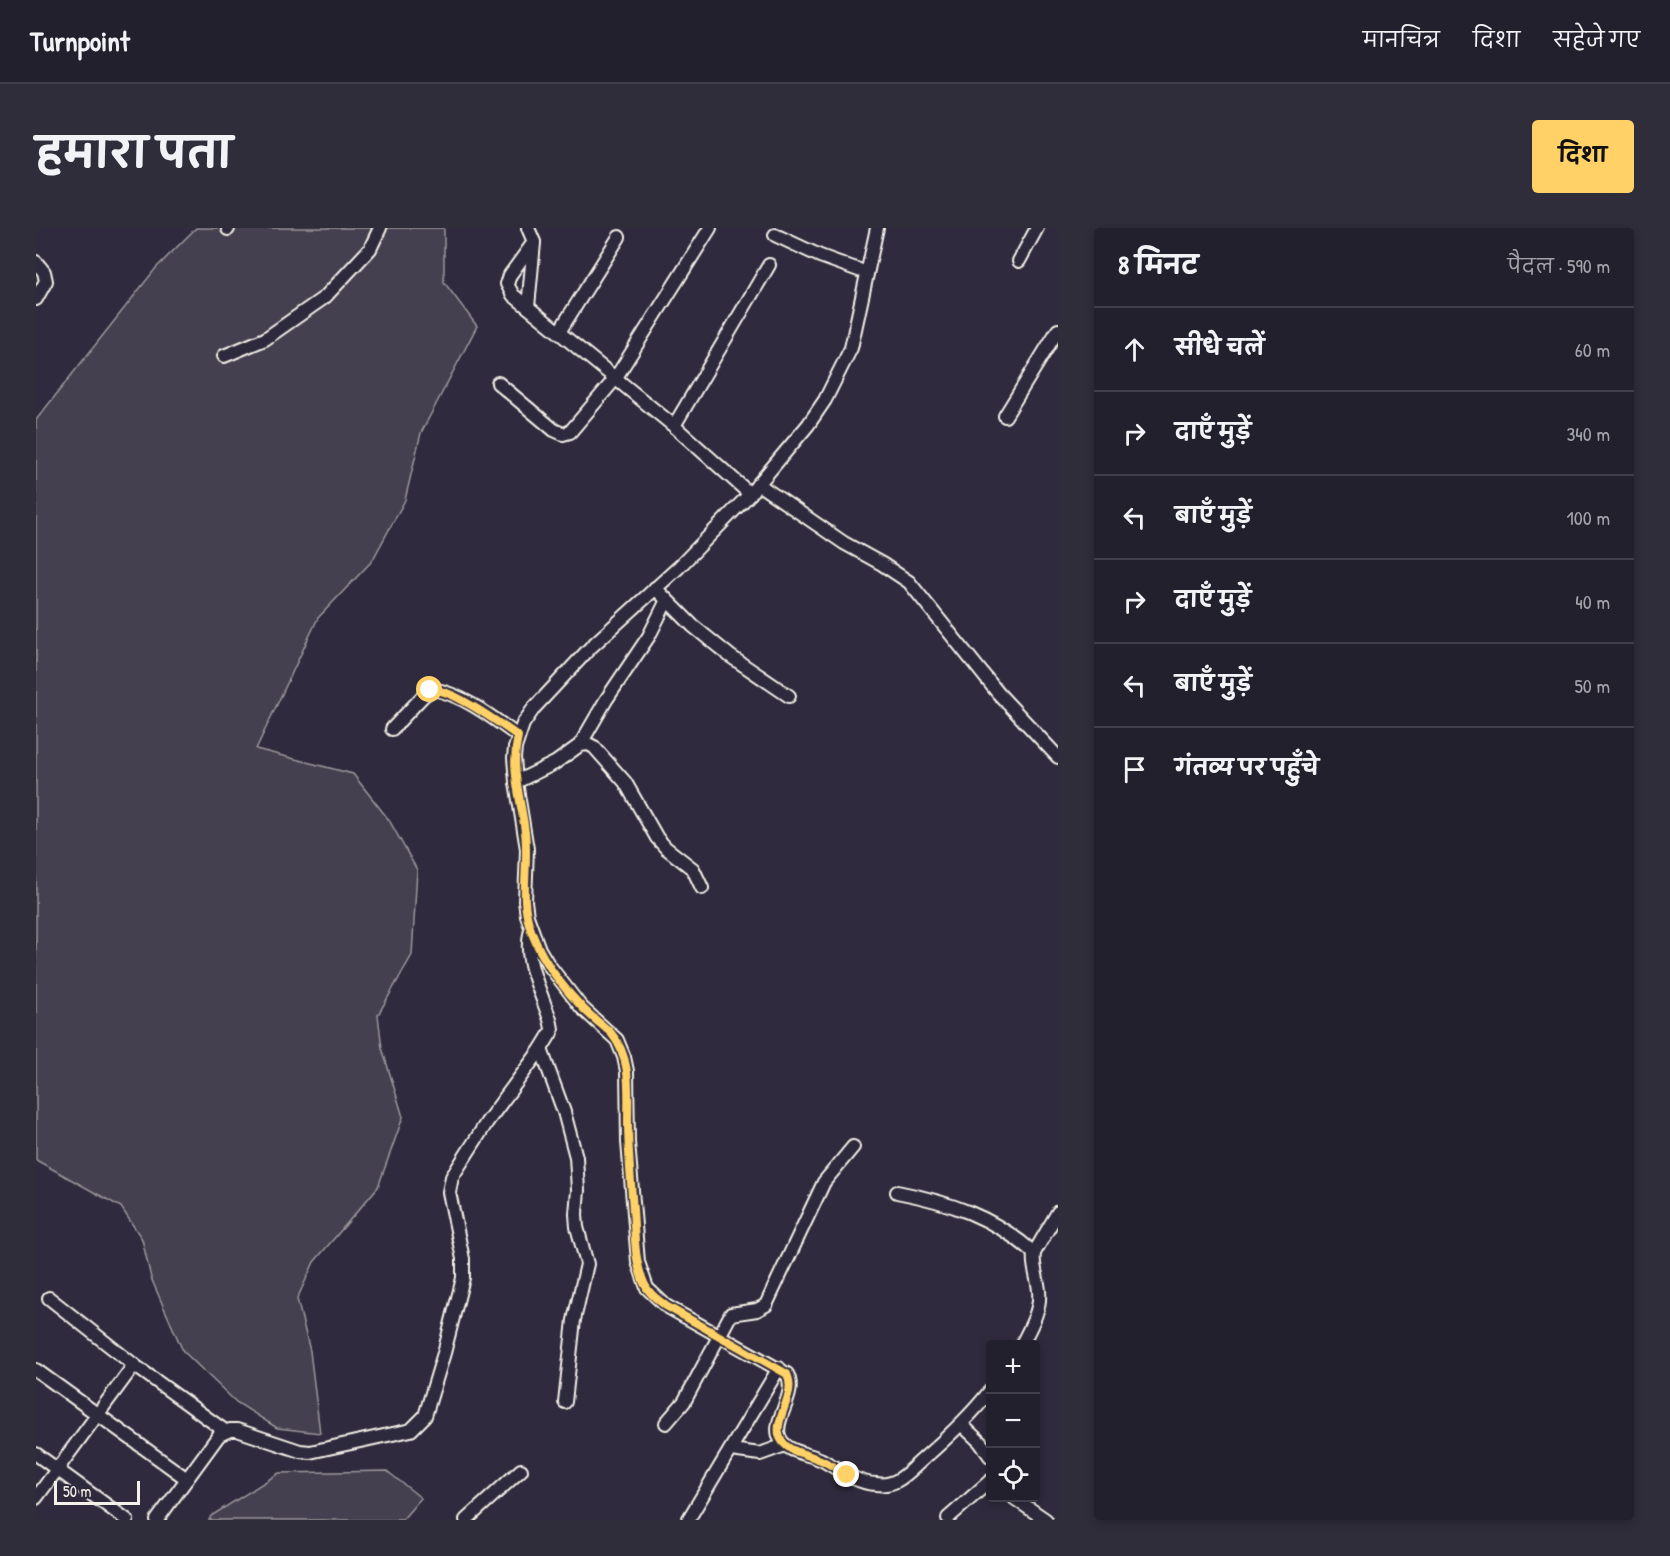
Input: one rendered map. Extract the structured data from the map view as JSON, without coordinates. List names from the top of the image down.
{
  "scale_bar": "50 m",
  "page": {
    "header": "Turnpoint",
    "nav": ["मानचित्र", "दिशा", "सहेजे गए"],
    "title": "हमारा पता",
    "buttons": "दिशा",
    "heading": ["8 मिनट", "पैदल · 590 m"],
    "list": [
      ["सीधे चलें", "60 m"],
      ["दाएँ मुड़ें", "340 m"],
      ["बाएँ मुड़ें", "100 m"],
      ["दाएँ मुड़ें", "40 m"],
      ["बाएँ मुड़ें", "50 m"],
      "गंतव्य पर पहुँचे"
    ],
    "map_buttons": ["+", "−"],
    "scale": "50 m"
  }
}
